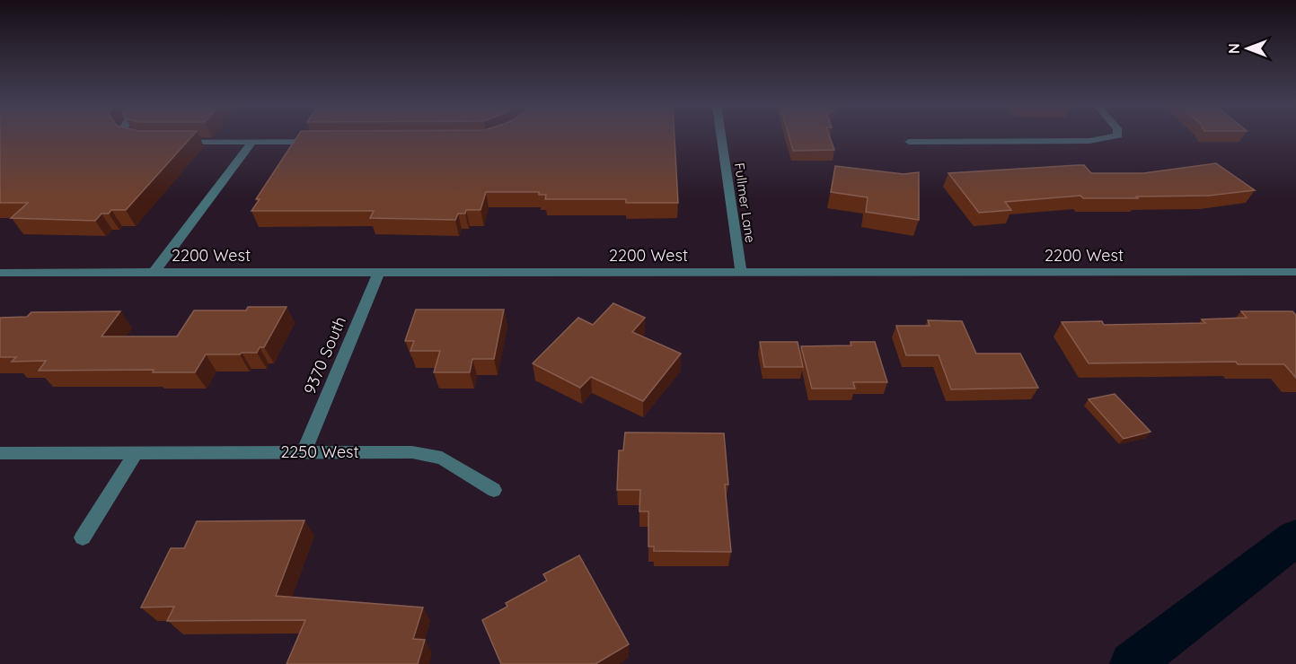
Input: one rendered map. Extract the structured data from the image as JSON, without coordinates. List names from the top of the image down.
{
  "streets": {
    "street": [
      "Fullmer Lane",
      "2200 West",
      "9370 South",
      "2250 West"
    ]
  },
  "crossings": [
    ["Fullmer Lane", "2200 West"],
    ["2200 West", "9370 South"],
    ["9370 South", "2250 West"]
  ],
  "north": "left"
}
